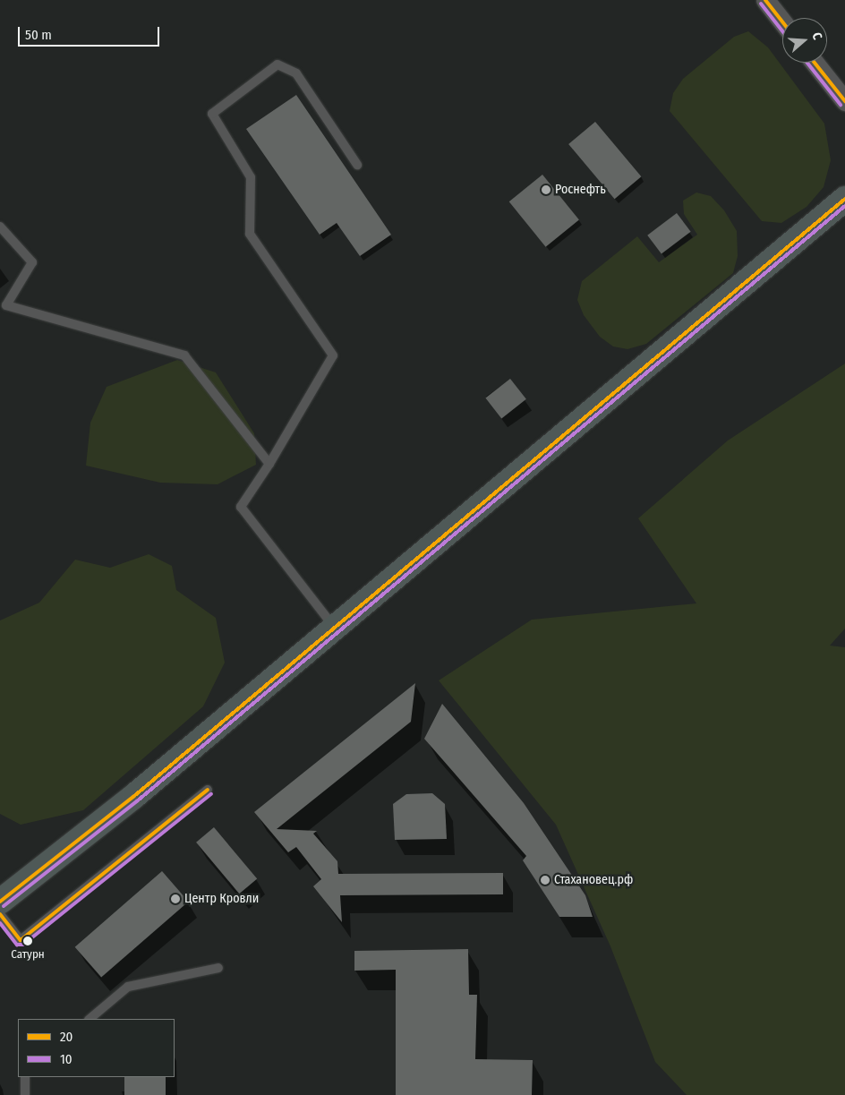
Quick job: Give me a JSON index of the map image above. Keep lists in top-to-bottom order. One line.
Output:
{"places":["Роснефть","Стахановец.рф","Центр Кровли","Сатурн"],"lines":["transit line 20","transit line 10"],"legend":["20","10"],"scale_bar":"50 m","north":"right"}
